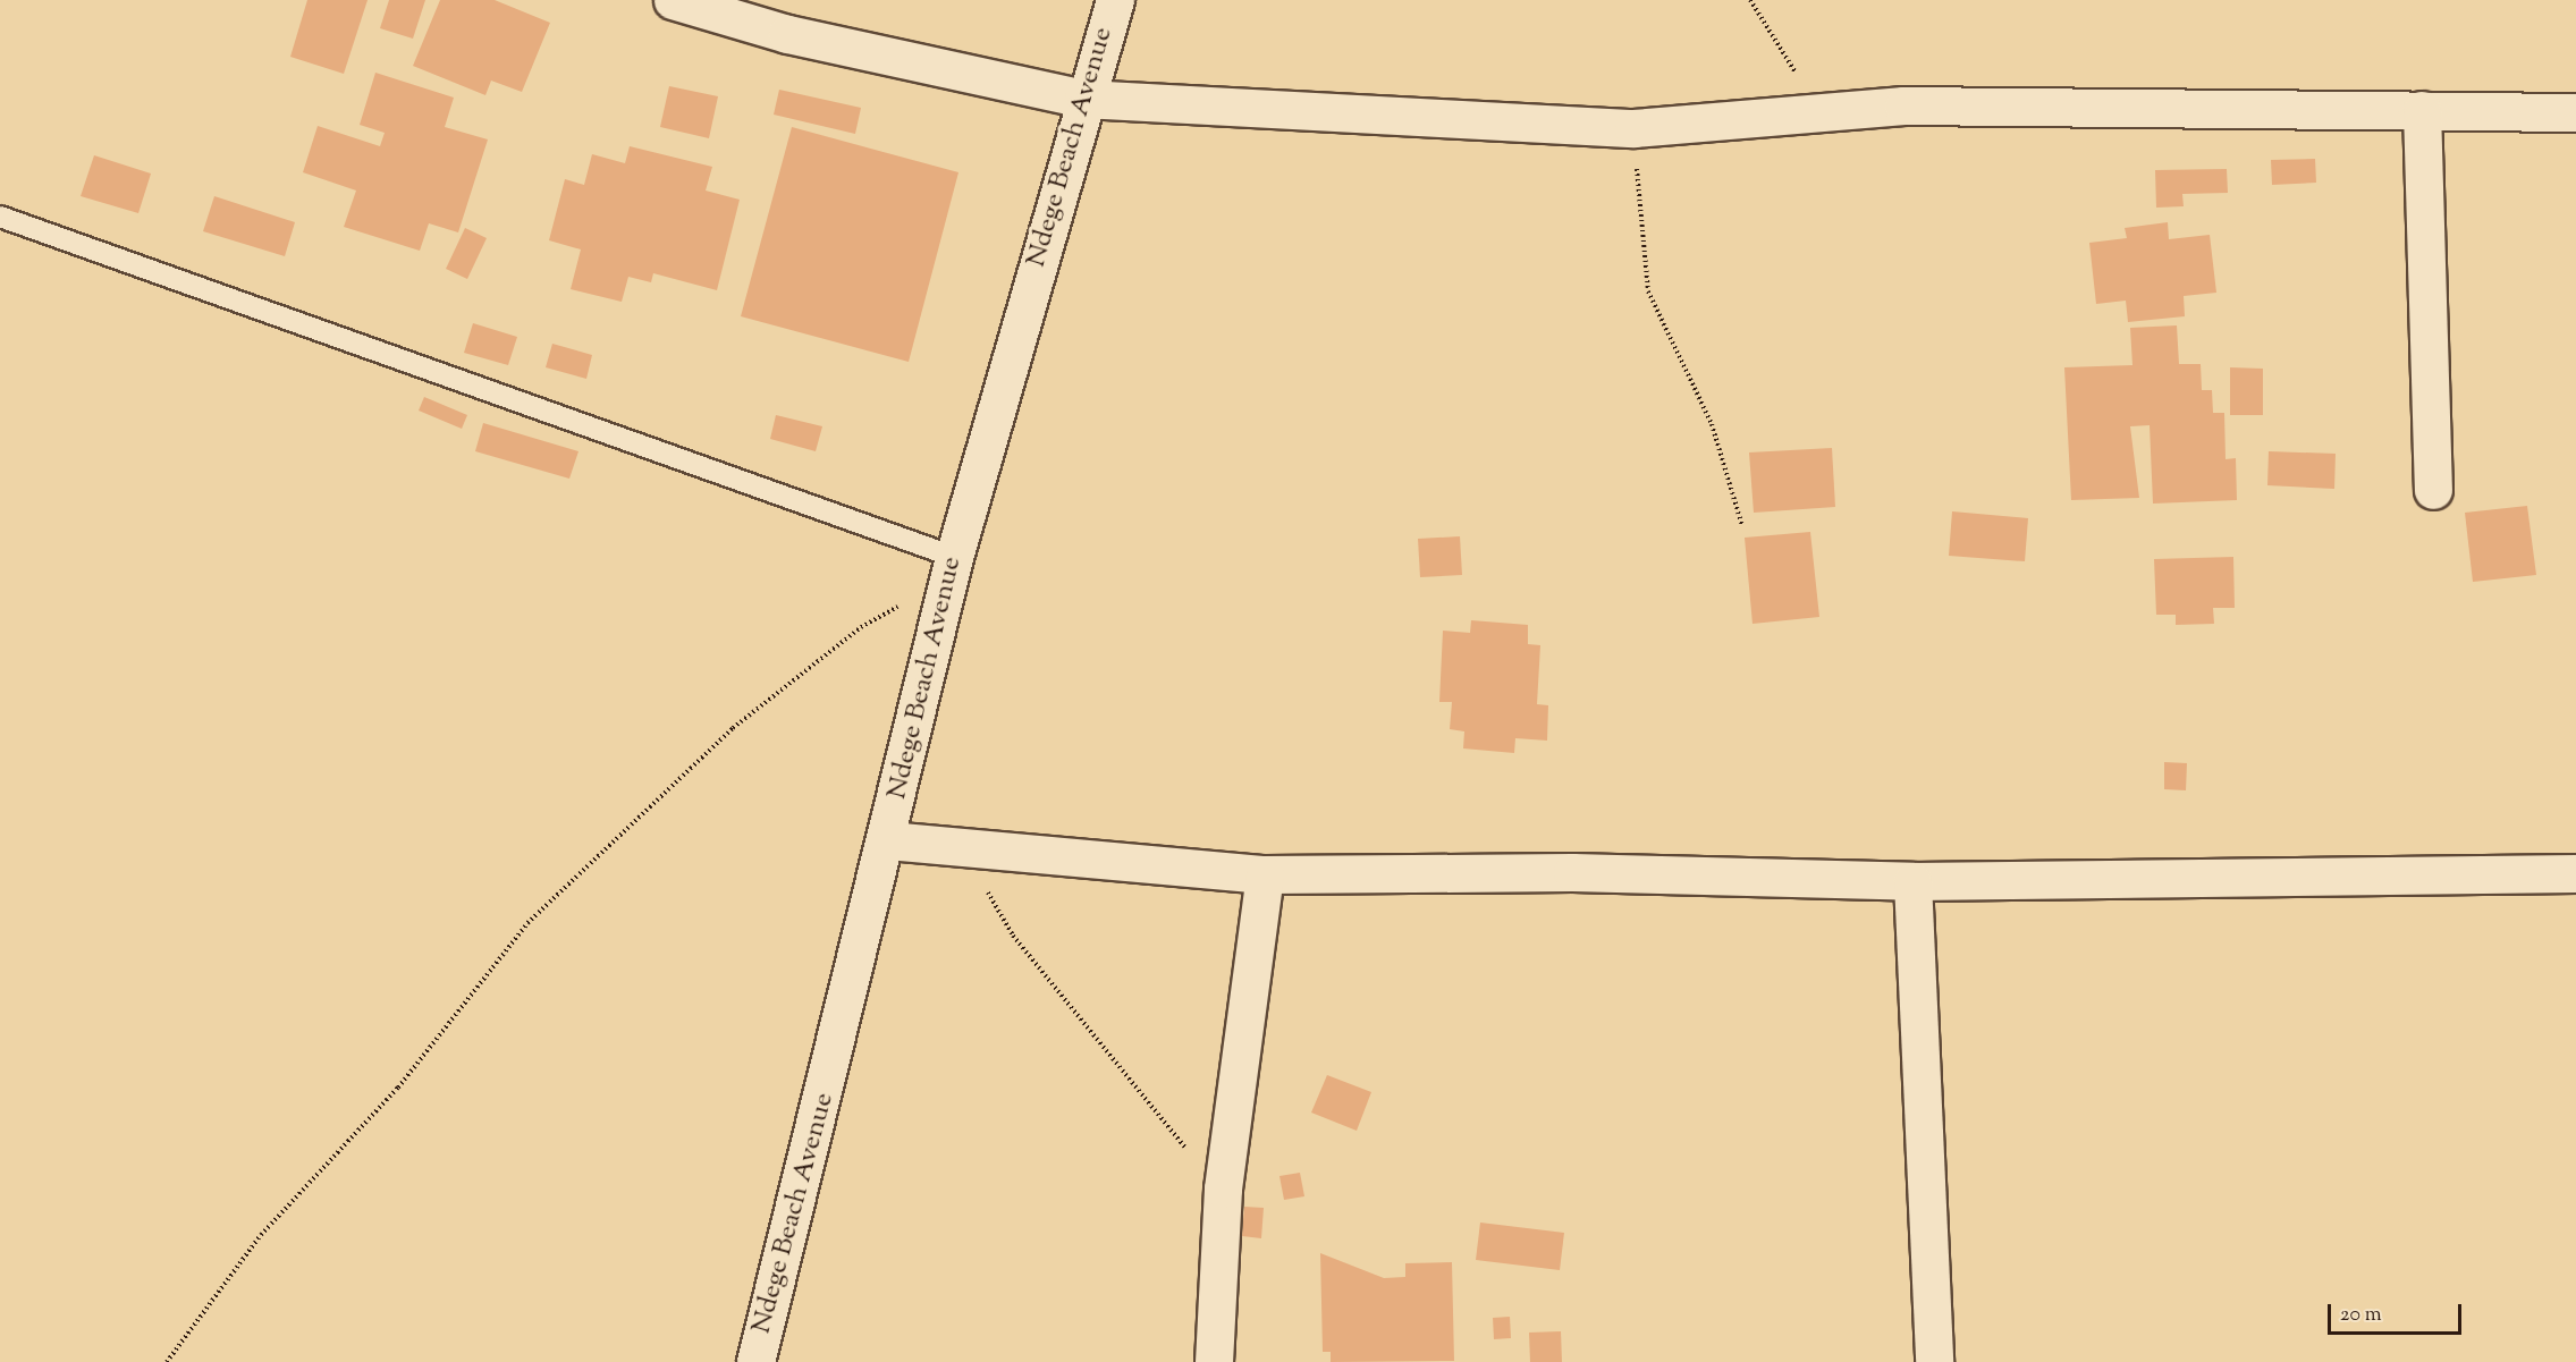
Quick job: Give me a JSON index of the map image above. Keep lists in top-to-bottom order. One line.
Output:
{"streets":{"street":["Ndege Beach Avenue"]},"scale_bar":"20 m"}
